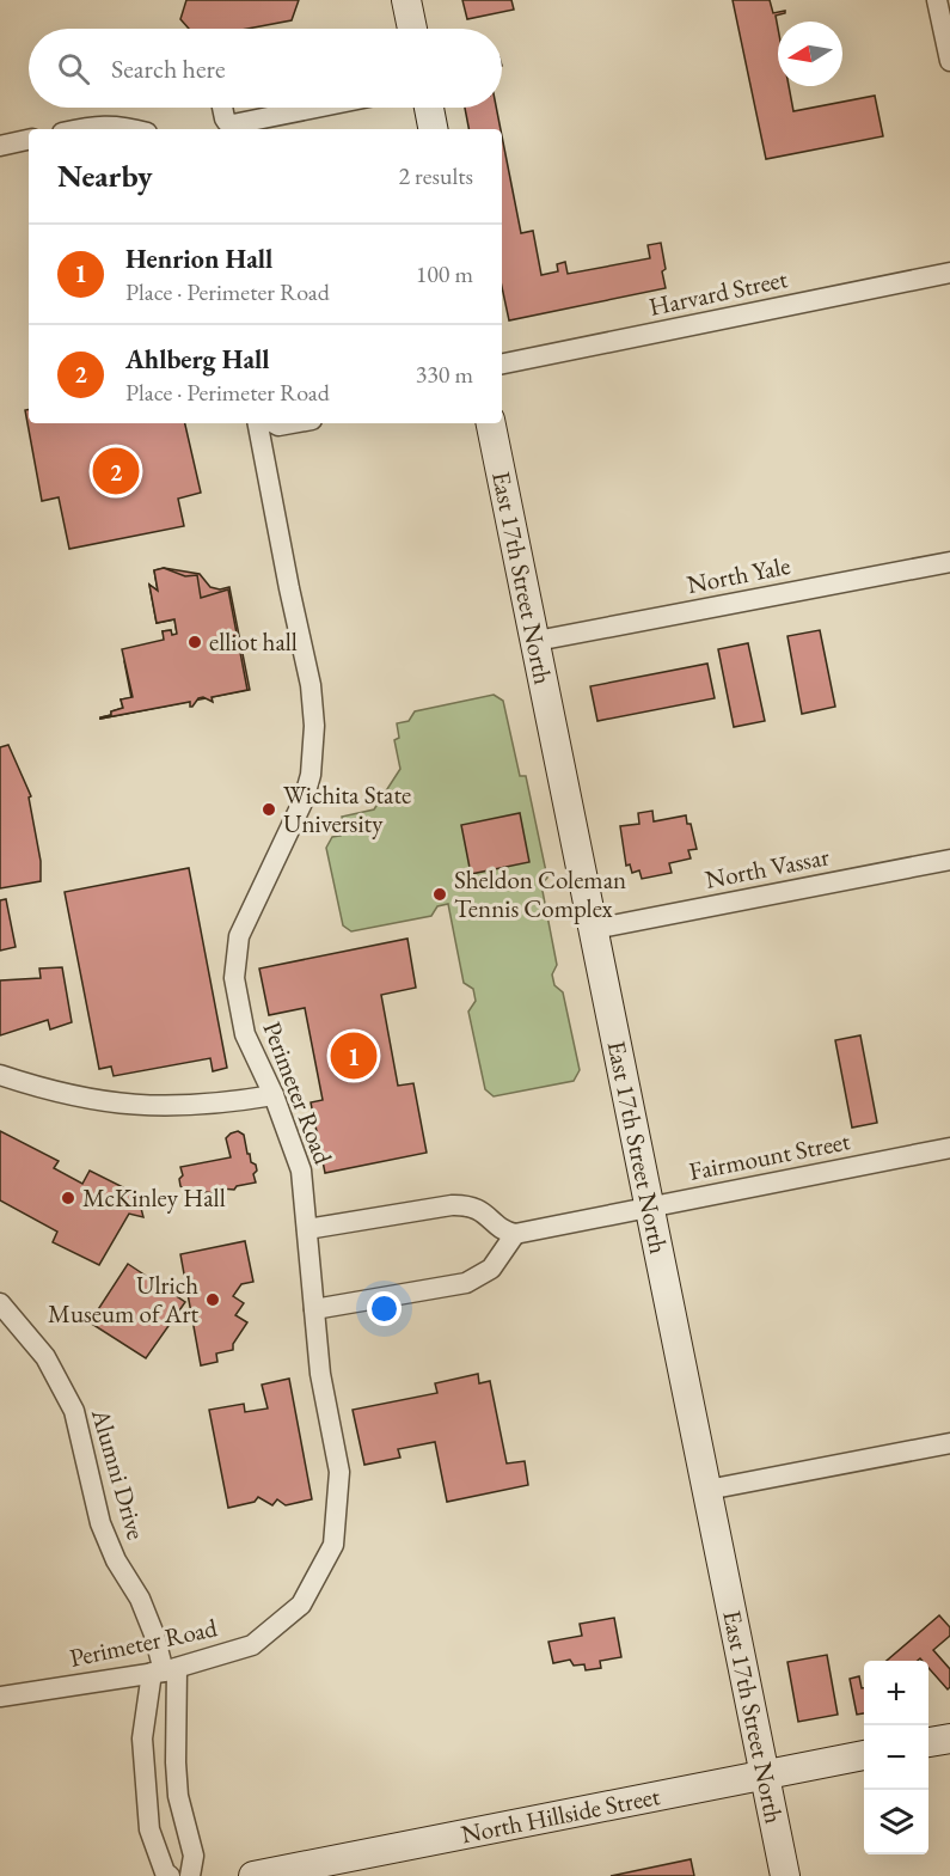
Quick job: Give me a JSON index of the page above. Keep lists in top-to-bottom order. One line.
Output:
{"streets":{"street":["Harvard Street","North Yale","East 17th Street North","North Vassar","Perimeter Road","Fairmount Street","Alumni Drive","North Hillside Street"]},"crossings":[["North Yale","East 17th Street North"],["East 17th Street North","North Vassar"],["East 17th Street North","Fairmount Street"],["East 17th Street North","North Hillside Street"],["Perimeter Road","Alumni Drive"]],"places":["elliot hall","Wichita State University","Sheldon Coleman Tennis Complex","McKinley Hall","Ulrich Museum of Art"],"north":"left","page":{"search":"Search here","heading":["Nearby","2 results"],"list":[{"mark":"1","name":"Henrion Hall","note":"Place · Perimeter Road","value":"100 m"},{"mark":"2","name":"Ahlberg Hall","note":"Place · Perimeter Road","value":"330 m"}],"pins":["2","1"],"map_buttons":["+","−"]}}
